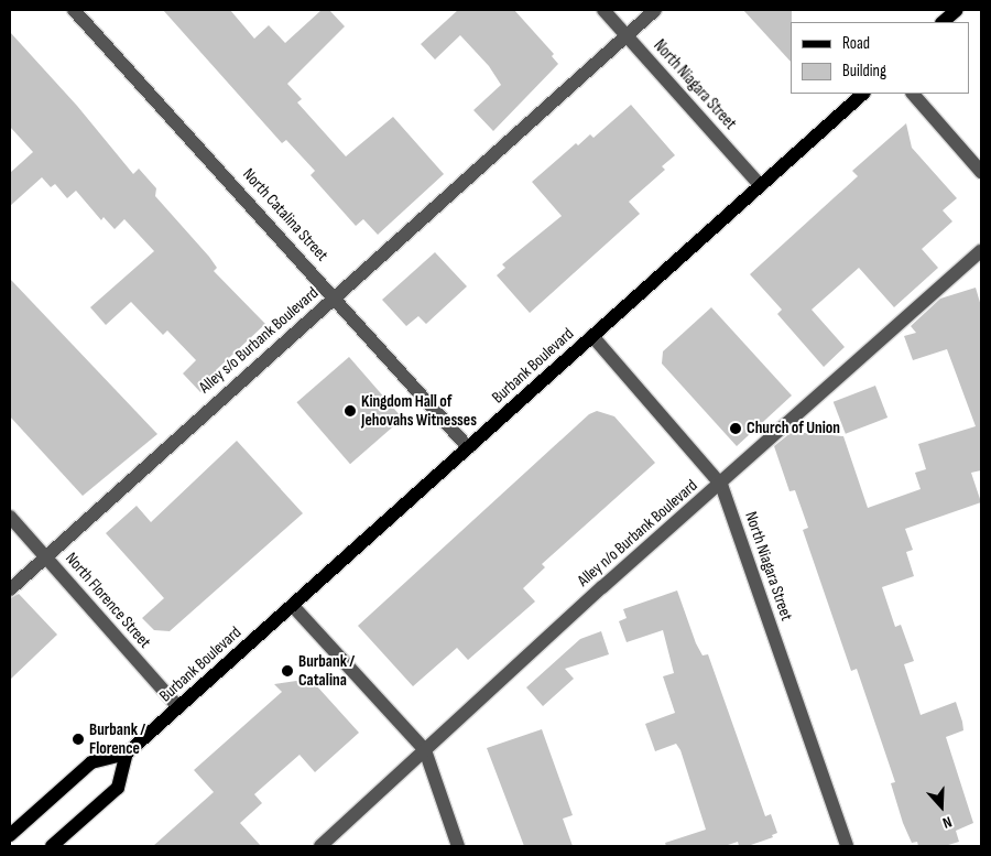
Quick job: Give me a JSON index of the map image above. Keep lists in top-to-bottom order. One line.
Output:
{"streets":{"main road":["Burbank Boulevard"],"street":["North Niagara Street","North Catalina Street","Alley s/o Burbank Boulevard","Alley n/o Burbank Boulevard","North Florence Street"]},"crossings":[["North Niagara Street","Alley s/o Burbank Boulevard"],["North Niagara Street","Burbank Boulevard"],["North Niagara Street","Alley n/o Burbank Boulevard"],["North Catalina Street","Alley s/o Burbank Boulevard"],["North Catalina Street","Burbank Boulevard"],["Alley s/o Burbank Boulevard","North Florence Street"],["Burbank Boulevard","North Florence Street"]],"places":["Kingdom Hall of Jehovahs Witnesses","Church of Union","Burbank / Catalina","Burbank / Florence"],"legend":["Road","Building"],"north":"bottom"}
